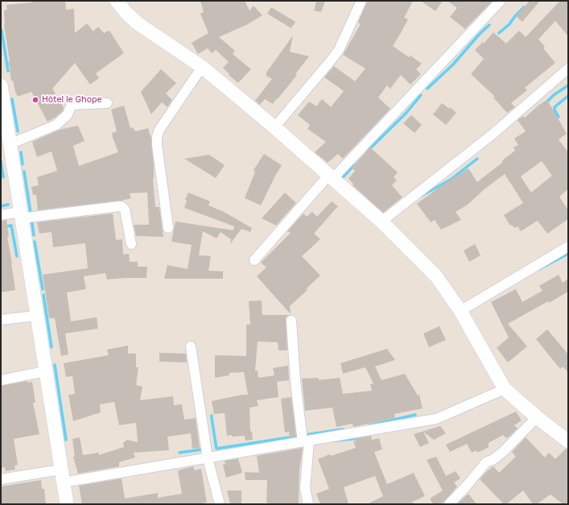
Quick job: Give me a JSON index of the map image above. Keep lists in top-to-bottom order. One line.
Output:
{"places":["Hôtel le Ghope"]}
